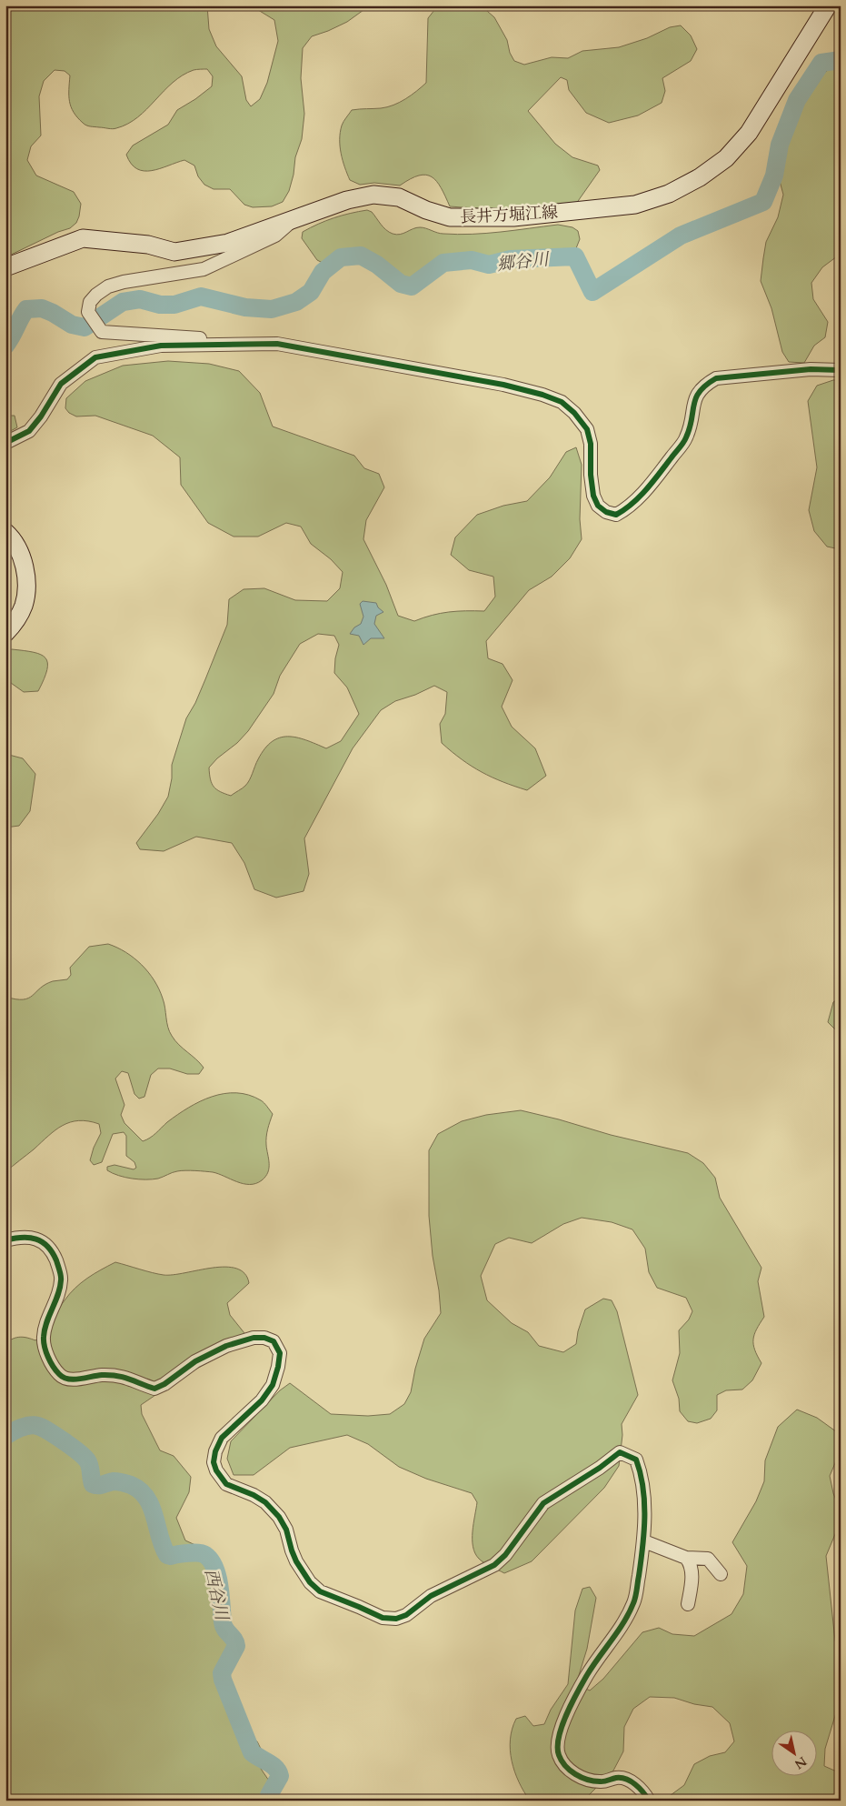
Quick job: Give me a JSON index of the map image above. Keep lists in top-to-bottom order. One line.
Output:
{"streets":{"main road":["長井方堀江線"]},"water":["郷谷川","西谷川"],"north":"bottom right"}
